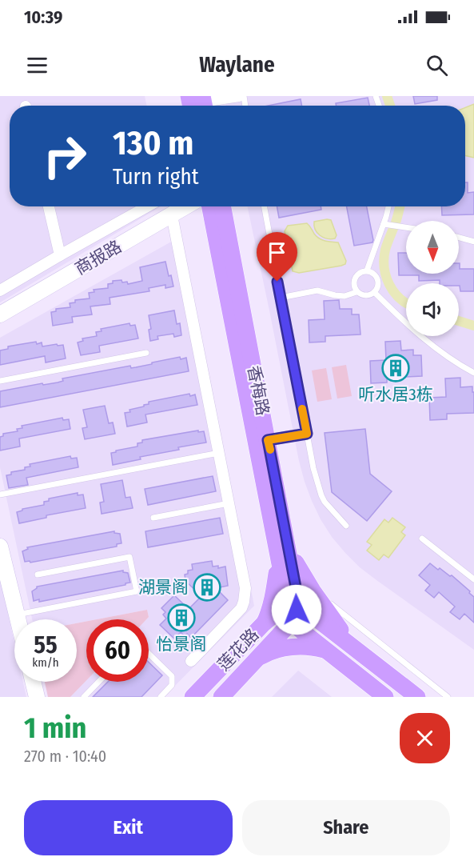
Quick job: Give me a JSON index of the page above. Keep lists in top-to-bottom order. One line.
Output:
{"streets":{"main road":["香梅路","莲花路"],"street":["商报路"]},"crossings":[["香梅路","莲花路"]],"places":{"building":["听水居3栋","湖景阁","怡景阁"]},"north":"bottom","page":{"status":"10:39","header":"Waylane","turn":["130 m","Turn right"],"speed":"55 km/h","limit":"60","heading":["1 min","270 m · 10:40"],"buttons":["Exit","Share"]}}
